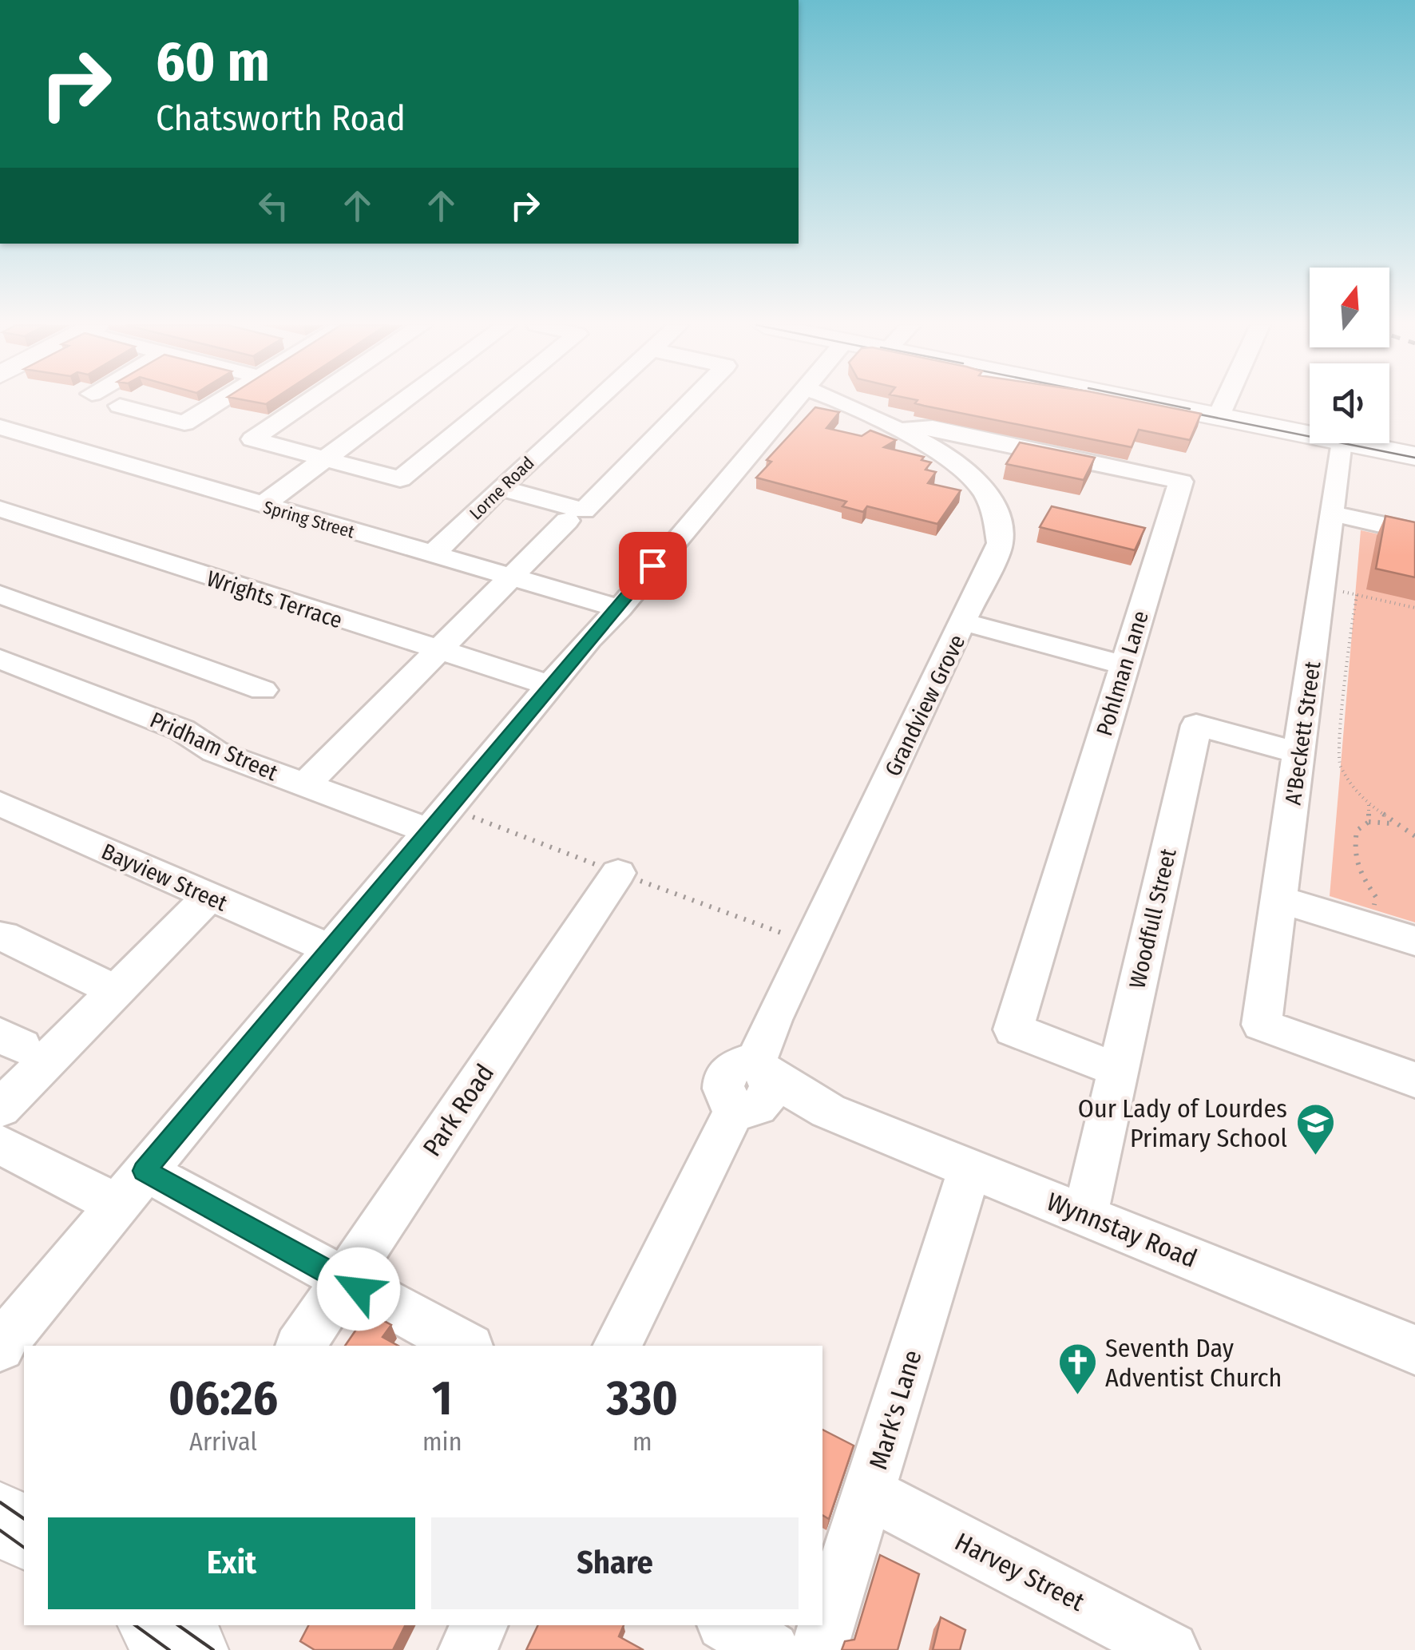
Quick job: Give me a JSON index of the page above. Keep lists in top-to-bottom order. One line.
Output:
{"streets":{"street":["Lorne Road","Spring Street","Wrights Terrace","Pohlman Lane","Grandview Grove","A'Beckett Street","Pridham Street","Bayview Street","Woodfull Street","Park Road","Wynnstay Road","Mark's Lane","Harvey Street"]},"crossings":[["Lorne Road","Spring Street"],["Pohlman Lane","Grandview Grove"],["Pohlman Lane","Woodfull Street"],["Grandview Grove","Wynnstay Road"],["A'Beckett Street","Woodfull Street"],["Woodfull Street","Wynnstay Road"],["Wynnstay Road","Mark's Lane"],["Mark's Lane","Harvey Street"]],"places":{"school or university":["Our Lady of Lourdes Primary School"],"church":["Seventh Day Adventist Church"]},"north":"top","page":{"turn":["60 m","Chatsworth Road"],"eta":["06:26","Arrival","1","min","330","m"],"buttons":["Exit","Share"]}}
